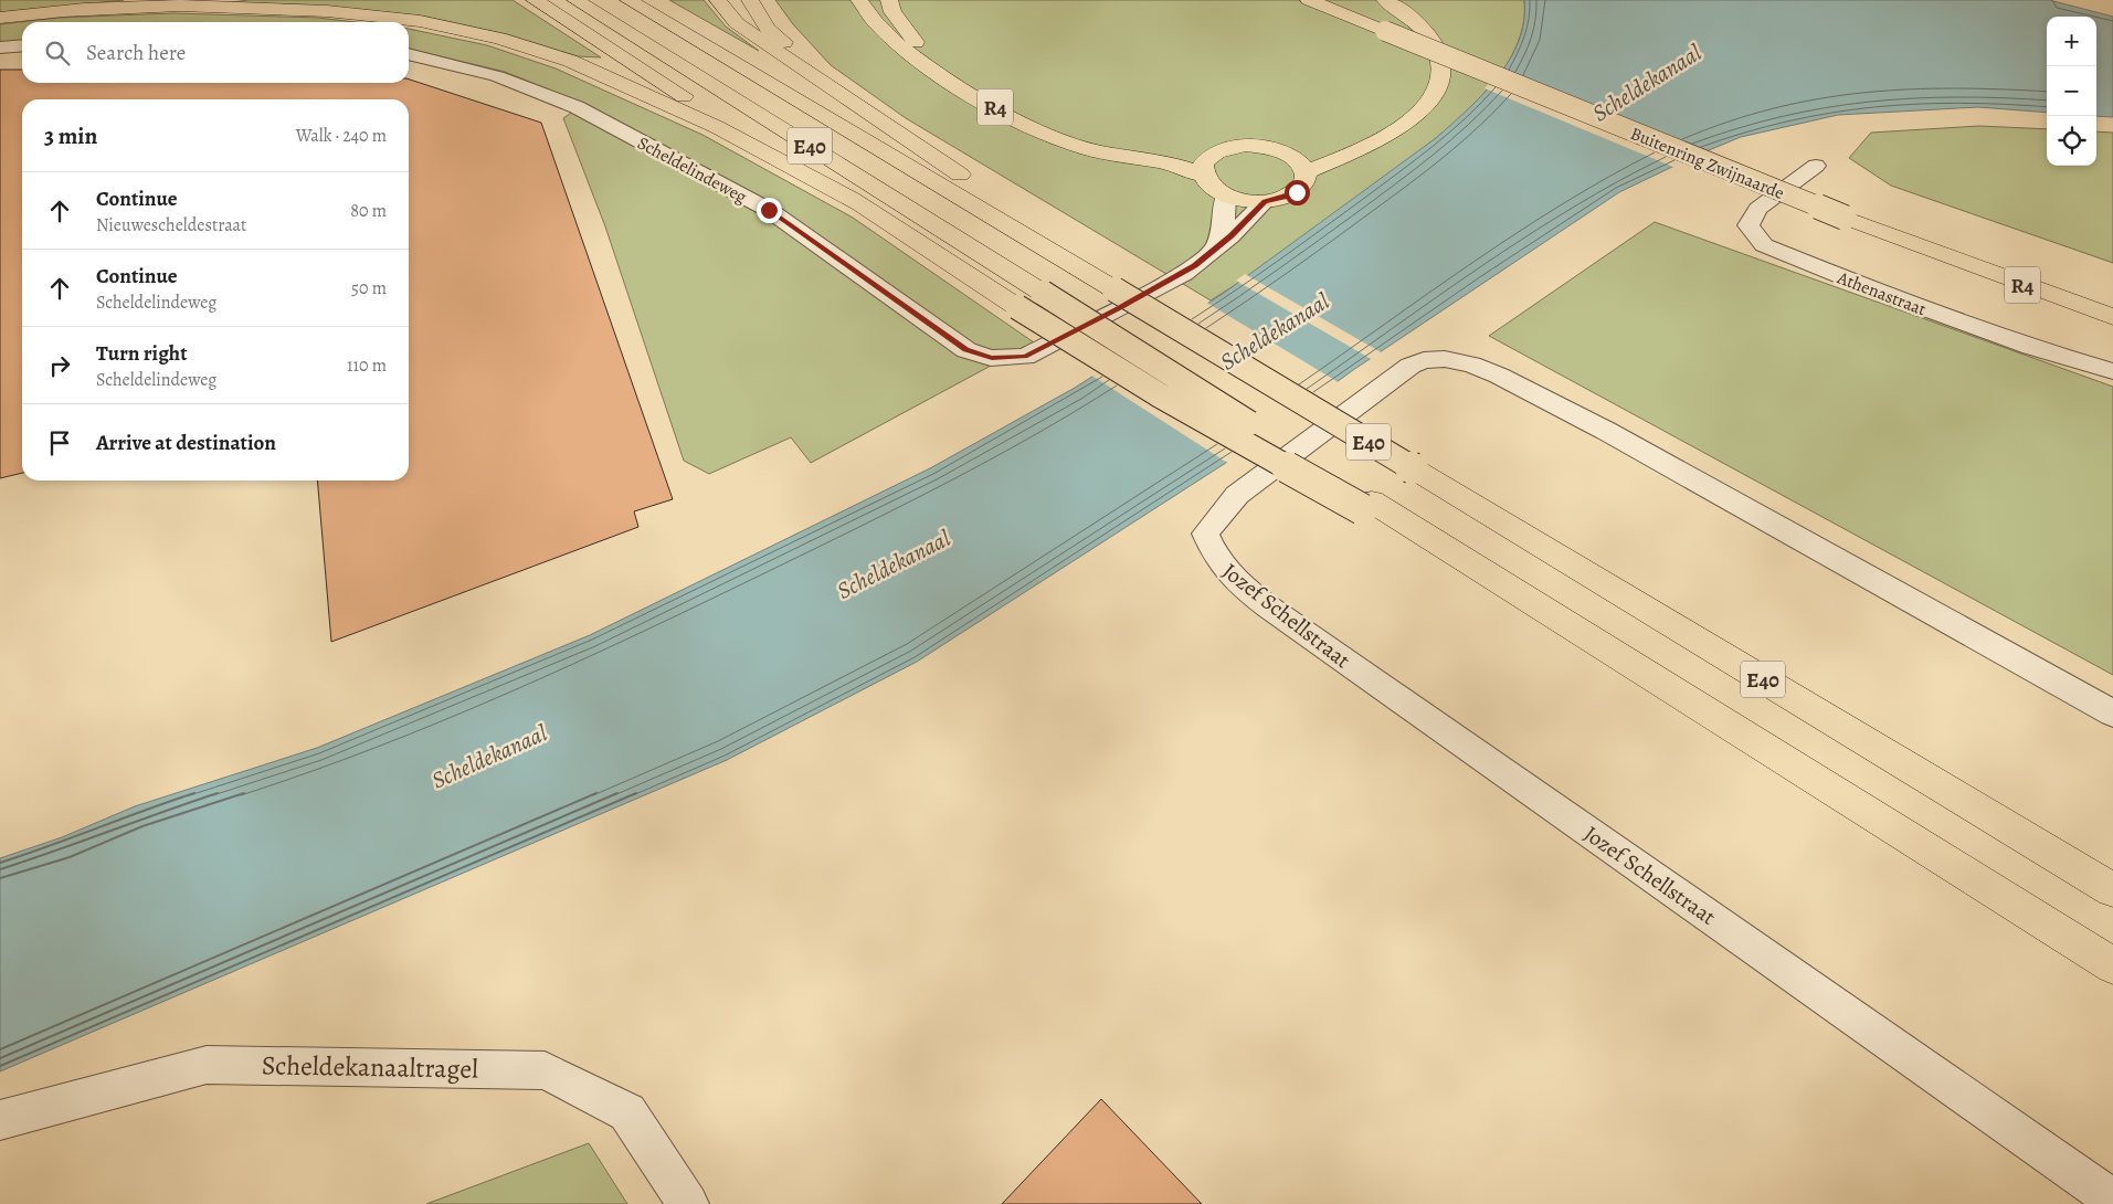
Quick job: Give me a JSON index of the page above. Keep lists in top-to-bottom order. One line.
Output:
{"streets":{"main road":["R4","E40","Buitenring Zwijnaarde"],"street":["Scheldelindeweg","Athenastraat","Jozef Schellstraat","Scheldekanaaltragel"]},"crossings":[["E40","Scheldelindeweg"]],"water":["Scheldekanaal"],"page":{"map_buttons":["+","−"],"search":"Search here","heading":["3 min","Walk · 240 m"],"list":[["Continue","Nieuwescheldestraat","80 m"],["Continue","Scheldelindeweg","50 m"],["Turn right","Scheldelindeweg","110 m"],"Arrive at destination"]}}
